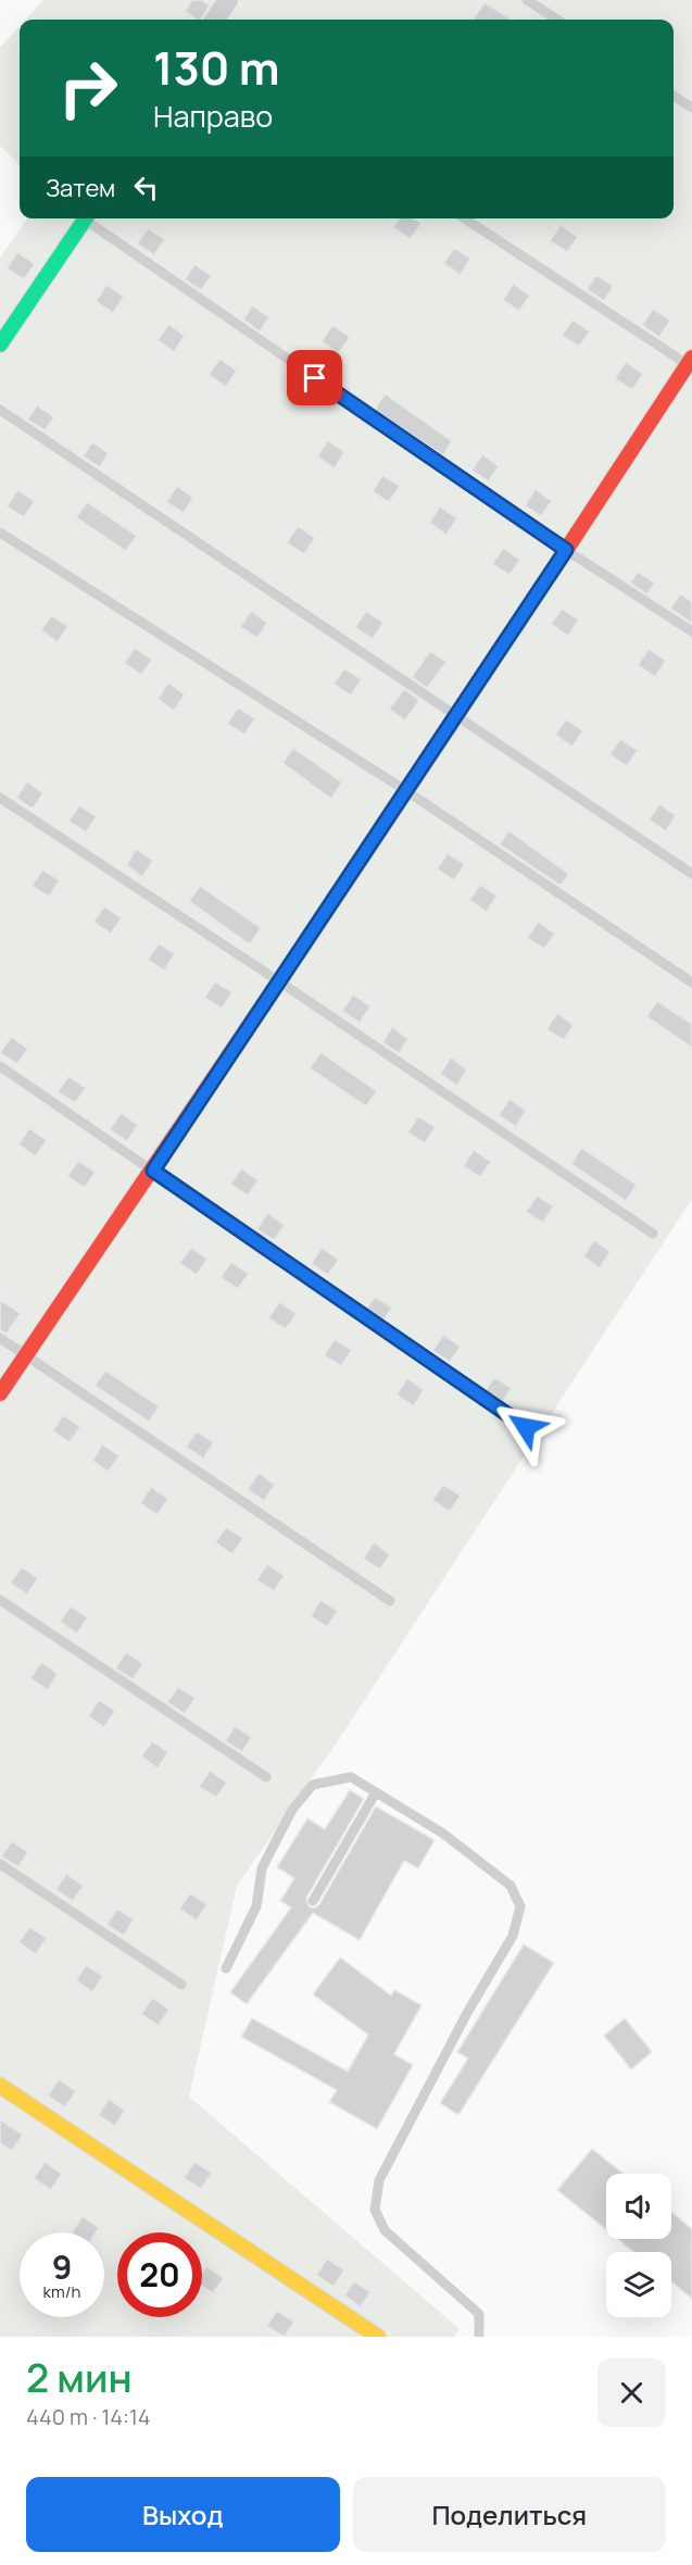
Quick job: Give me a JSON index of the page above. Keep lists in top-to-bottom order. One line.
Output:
{"page":{"turn":["130 m","Направо"],"then":"Затем","speed":"9 km/h","limit":"20","heading":["2 мин","440 m · 14:14"],"buttons":["Выход","Поделиться"]}}
